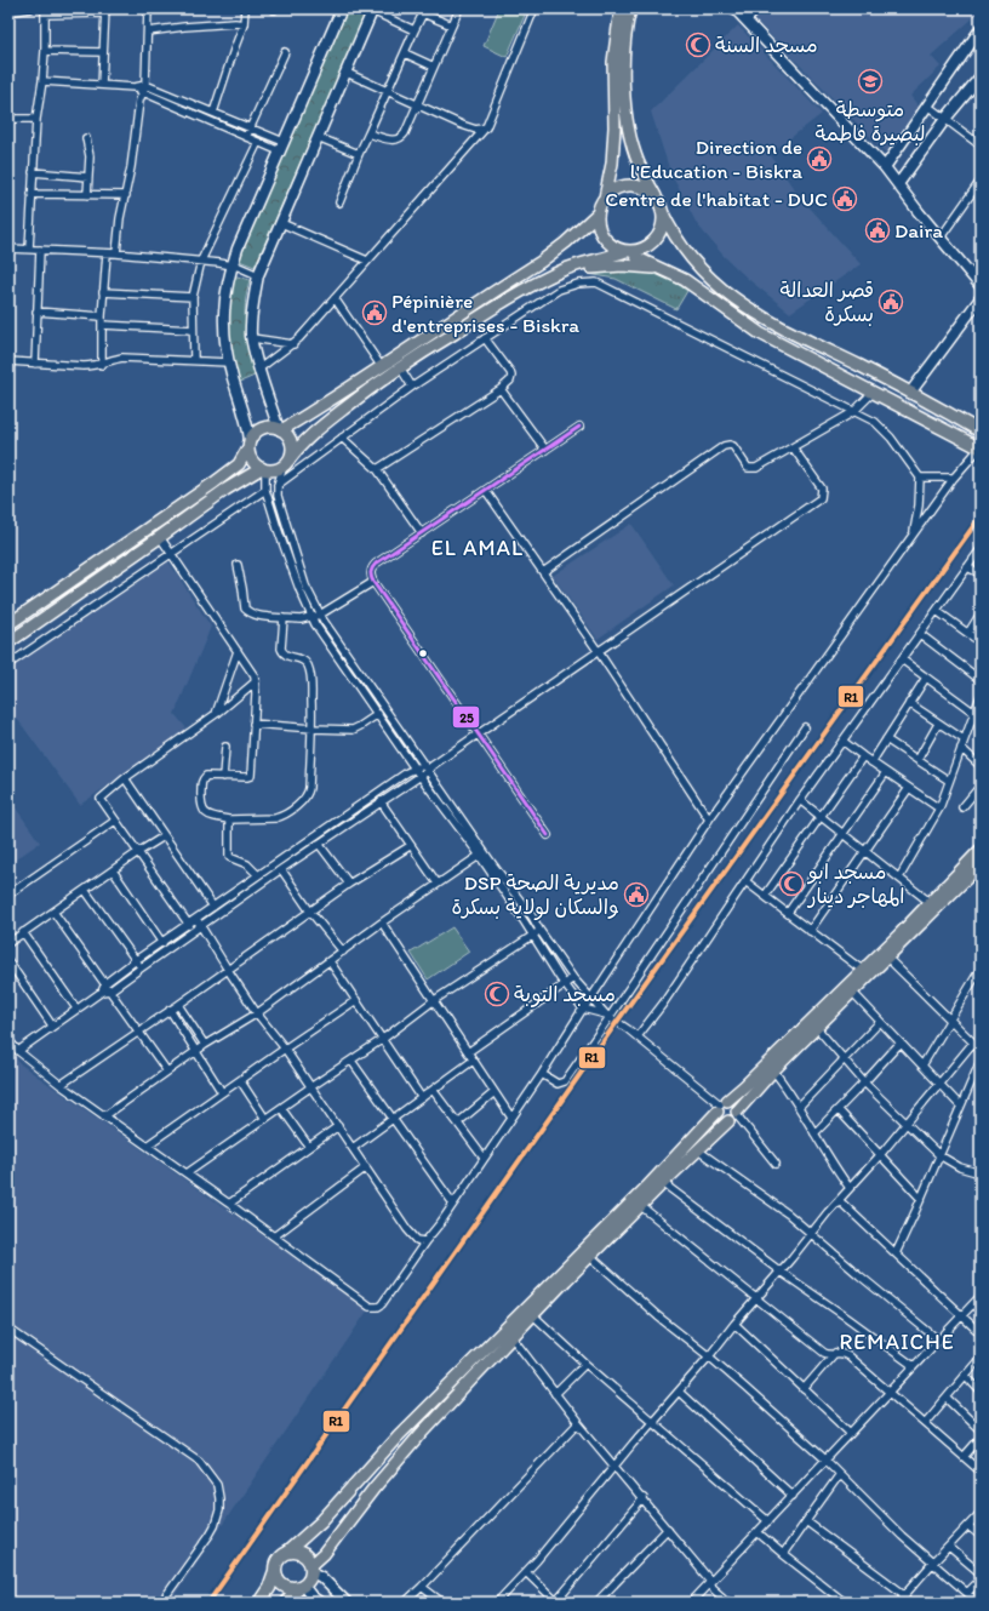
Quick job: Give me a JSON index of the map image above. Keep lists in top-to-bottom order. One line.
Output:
{"districts":["EL AMAL","REMAICHE"],"places":{"mosque":["مسجد السنة","مسجد ابو المهاجر دينار","مسجد التوبة"],"school or university":["متوسطة لبصيرة فاطمة"],"public building":["Direction de l'Education - Biskra","Centre de l'habitat - DUC","Daira","قصر العدالة بسكرة","Pépinière d'entreprises - Biskra","DSP مديرية الصحة والسكان لولاية بسكرة"]},"lines":["transit line 25","transit line R1"]}
